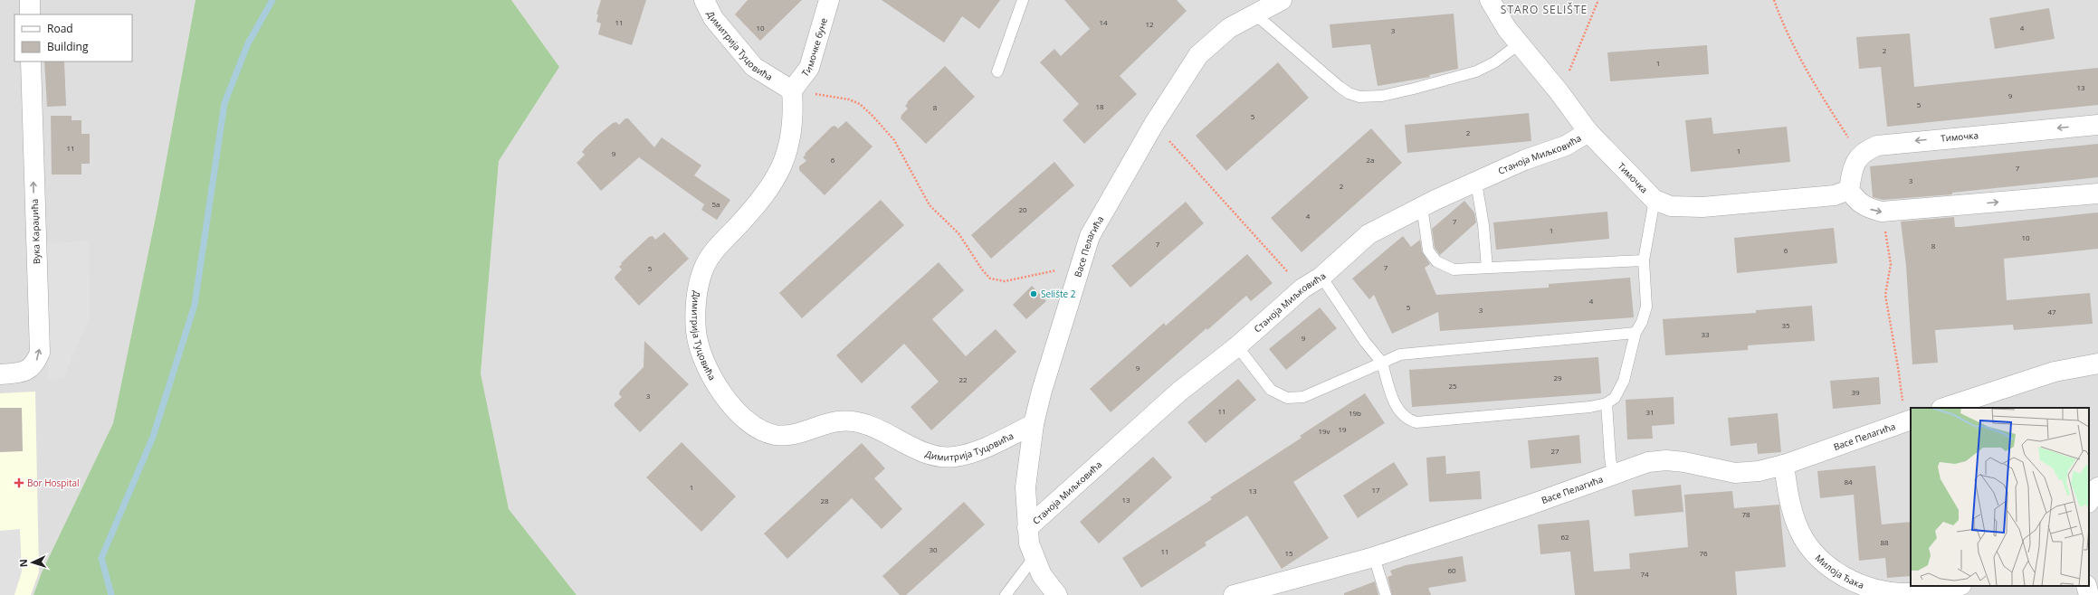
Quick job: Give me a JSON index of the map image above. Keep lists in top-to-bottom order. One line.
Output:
{"streets":{"street":["Димитрија Туцовића","Тимочке буне","Тимочка","Станоја Миљковића","Вука Караџића","Васе Пелагића","Милоја Ђака"]},"crossings":[["Димитрија Туцовића","Тимочке буне"],["Димитрија Туцовића","Васе Пелагића"],["Тимочка","Станоја Миљковића"],["Станоја Миљковића","Васе Пелагића"],["Васе Пелагића","Милоја Ђака"]],"one_way":["Вука Караџића"],"districts":["STARO SELIŠTE"],"places":{"other":["Selište 2"],"health":["Bor Hospital"]},"house_numbers":["11","14","12","10","4","3","2","1","13","9","5","18","8","5","2","11","1","9","6","2a","7","3","2","5a","20","4","7","1","10","7","8","6","7","5","4","5","3","47","35","33","9","9","29","22","25","39","3","11","31","19b","19","19v","27","84","1","17","13","13","28","78","62","88","30","11","15","76","60","74"],"legend":["Road","Building"],"north":"left"}
